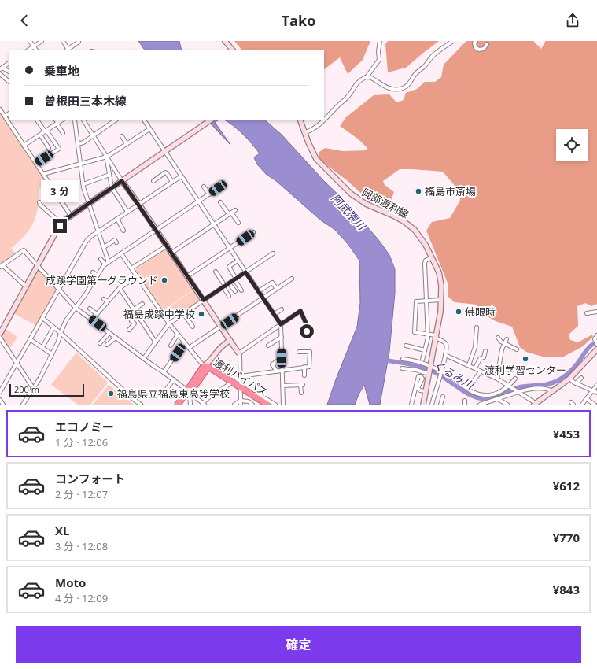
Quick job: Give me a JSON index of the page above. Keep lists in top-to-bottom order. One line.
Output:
{"streets":{"highway":["渡利バイパス"],"street":["岡部渡利線"]},"water":["阿武隈川","くるみ川"],"places":["福島市斎場","成蹊学園第一グラウンド","佛眼時","福島成蹊中学校","渡利学習センター","福島県立福島東高等学校"],"scale_bar":"200 m","page":{"header":"Tako","banner":["乗車地","曽根田三本木線"],"bubble":"3 分","scale":"200 m","list":[{"name":"エコノミー","note":"1 分 · 12:06","value":"¥453"},{"name":"コンフォート","note":"2 分 · 12:07","value":"¥612"},{"name":"XL","note":"3 分 · 12:08","value":"¥770"},{"name":"Moto","note":"4 分 · 12:09","value":"¥843"}],"buttons":"確定"}}
